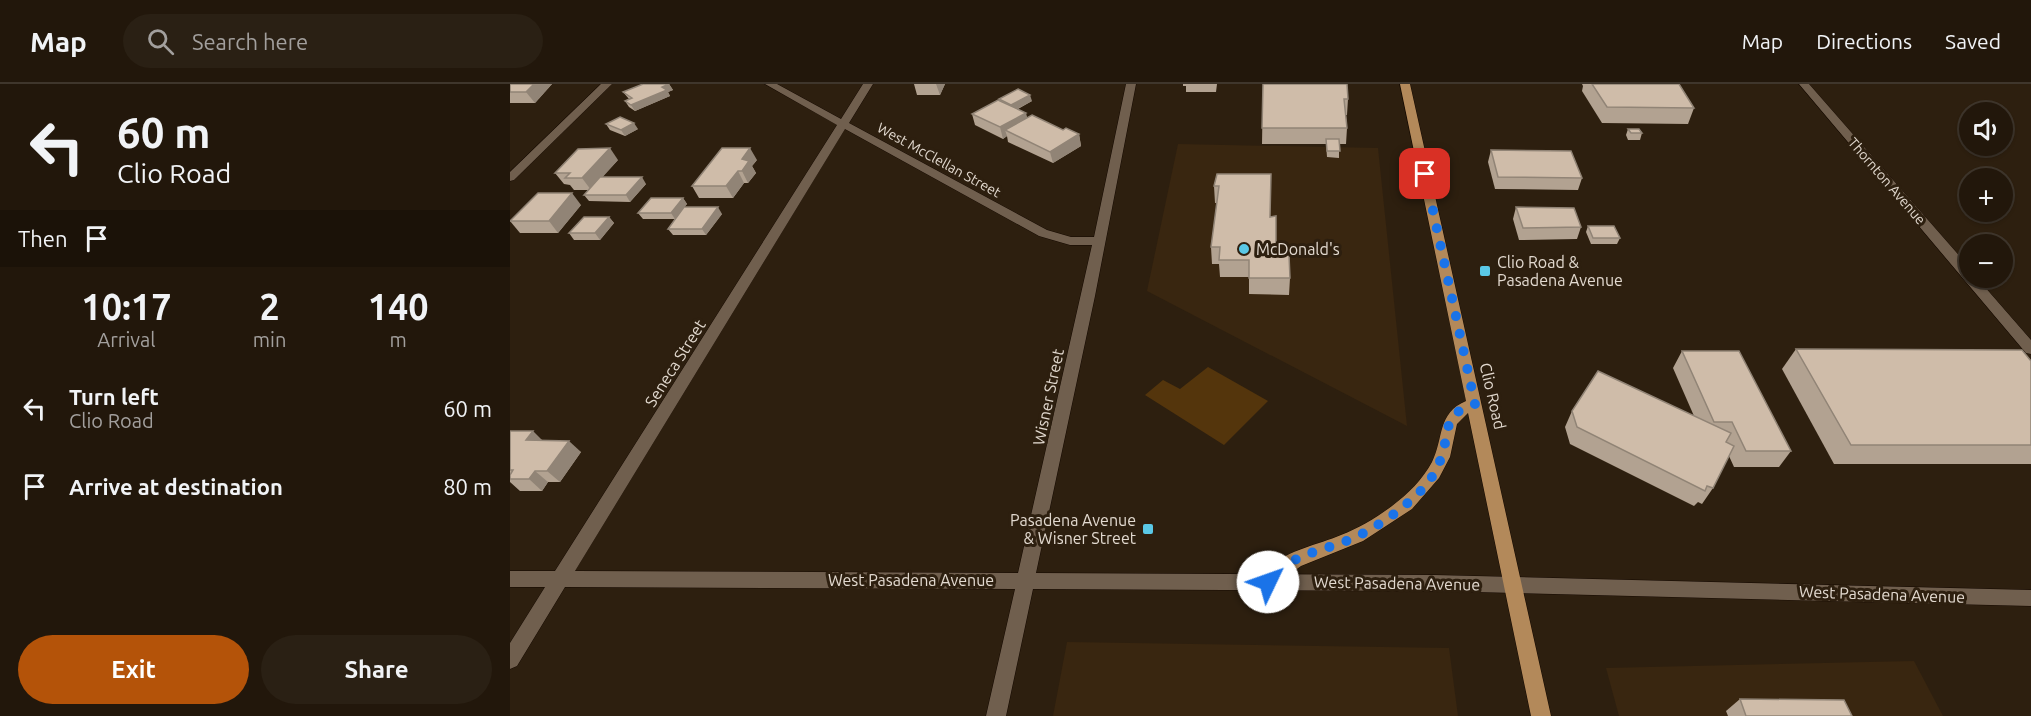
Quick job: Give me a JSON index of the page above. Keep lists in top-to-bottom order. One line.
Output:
{"streets":{"main road":["Clio Road"],"street":["West McClellan Street","Thornton Avenue","Seneca Street","Wisner Street","West Pasadena Avenue"]},"crossings":[["West McClellan Street","Seneca Street"],["West McClellan Street","Wisner Street"],["Seneca Street","West Pasadena Avenue"],["Clio Road","West Pasadena Avenue"],["Wisner Street","West Pasadena Avenue"]],"places":{"other":["McDonald's"],"transit":["Clio Road & Pasadena Avenue","Pasadena Avenue & Wisner Street"]},"page":{"header":"Map","search":"Search here","nav":["Map","Directions","Saved"],"turn":["60 m","Clio Road"],"map_buttons":["+","−"],"then":"Then","eta":["10:17","Arrival","2","min","140","m"],"list":[{"name":"Turn left","note":"Clio Road","value":"60 m"},{"name":"Arrive at destination","value":"80 m"}],"buttons":["Exit","Share"]}}
